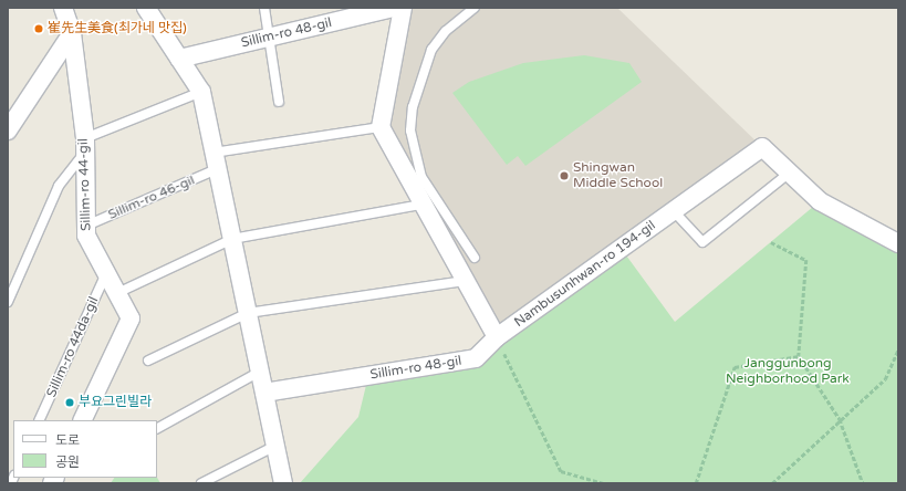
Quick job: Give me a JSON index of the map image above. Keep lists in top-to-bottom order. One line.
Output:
{"streets":{"street":["Sillim-ro 48-gil","Sillim-ro 44-gil","Nambusunhwan-ro 194-gil"],"lane":["Sillim-ro 46-gil","Sillim-ro 44da-gil"]},"crossings":[["Sillim-ro 48-gil","Nambusunhwan-ro 194-gil"],["Sillim-ro 44-gil","Sillim-ro 46-gil"],["Sillim-ro 44-gil","Sillim-ro 44da-gil"]],"parks":["Janggunbong Neighborhood Park"],"places":["崔先生美食(최가네 맛집)","Shingwan Middle School","부요그린빌라"],"legend":["도로","공원"]}
